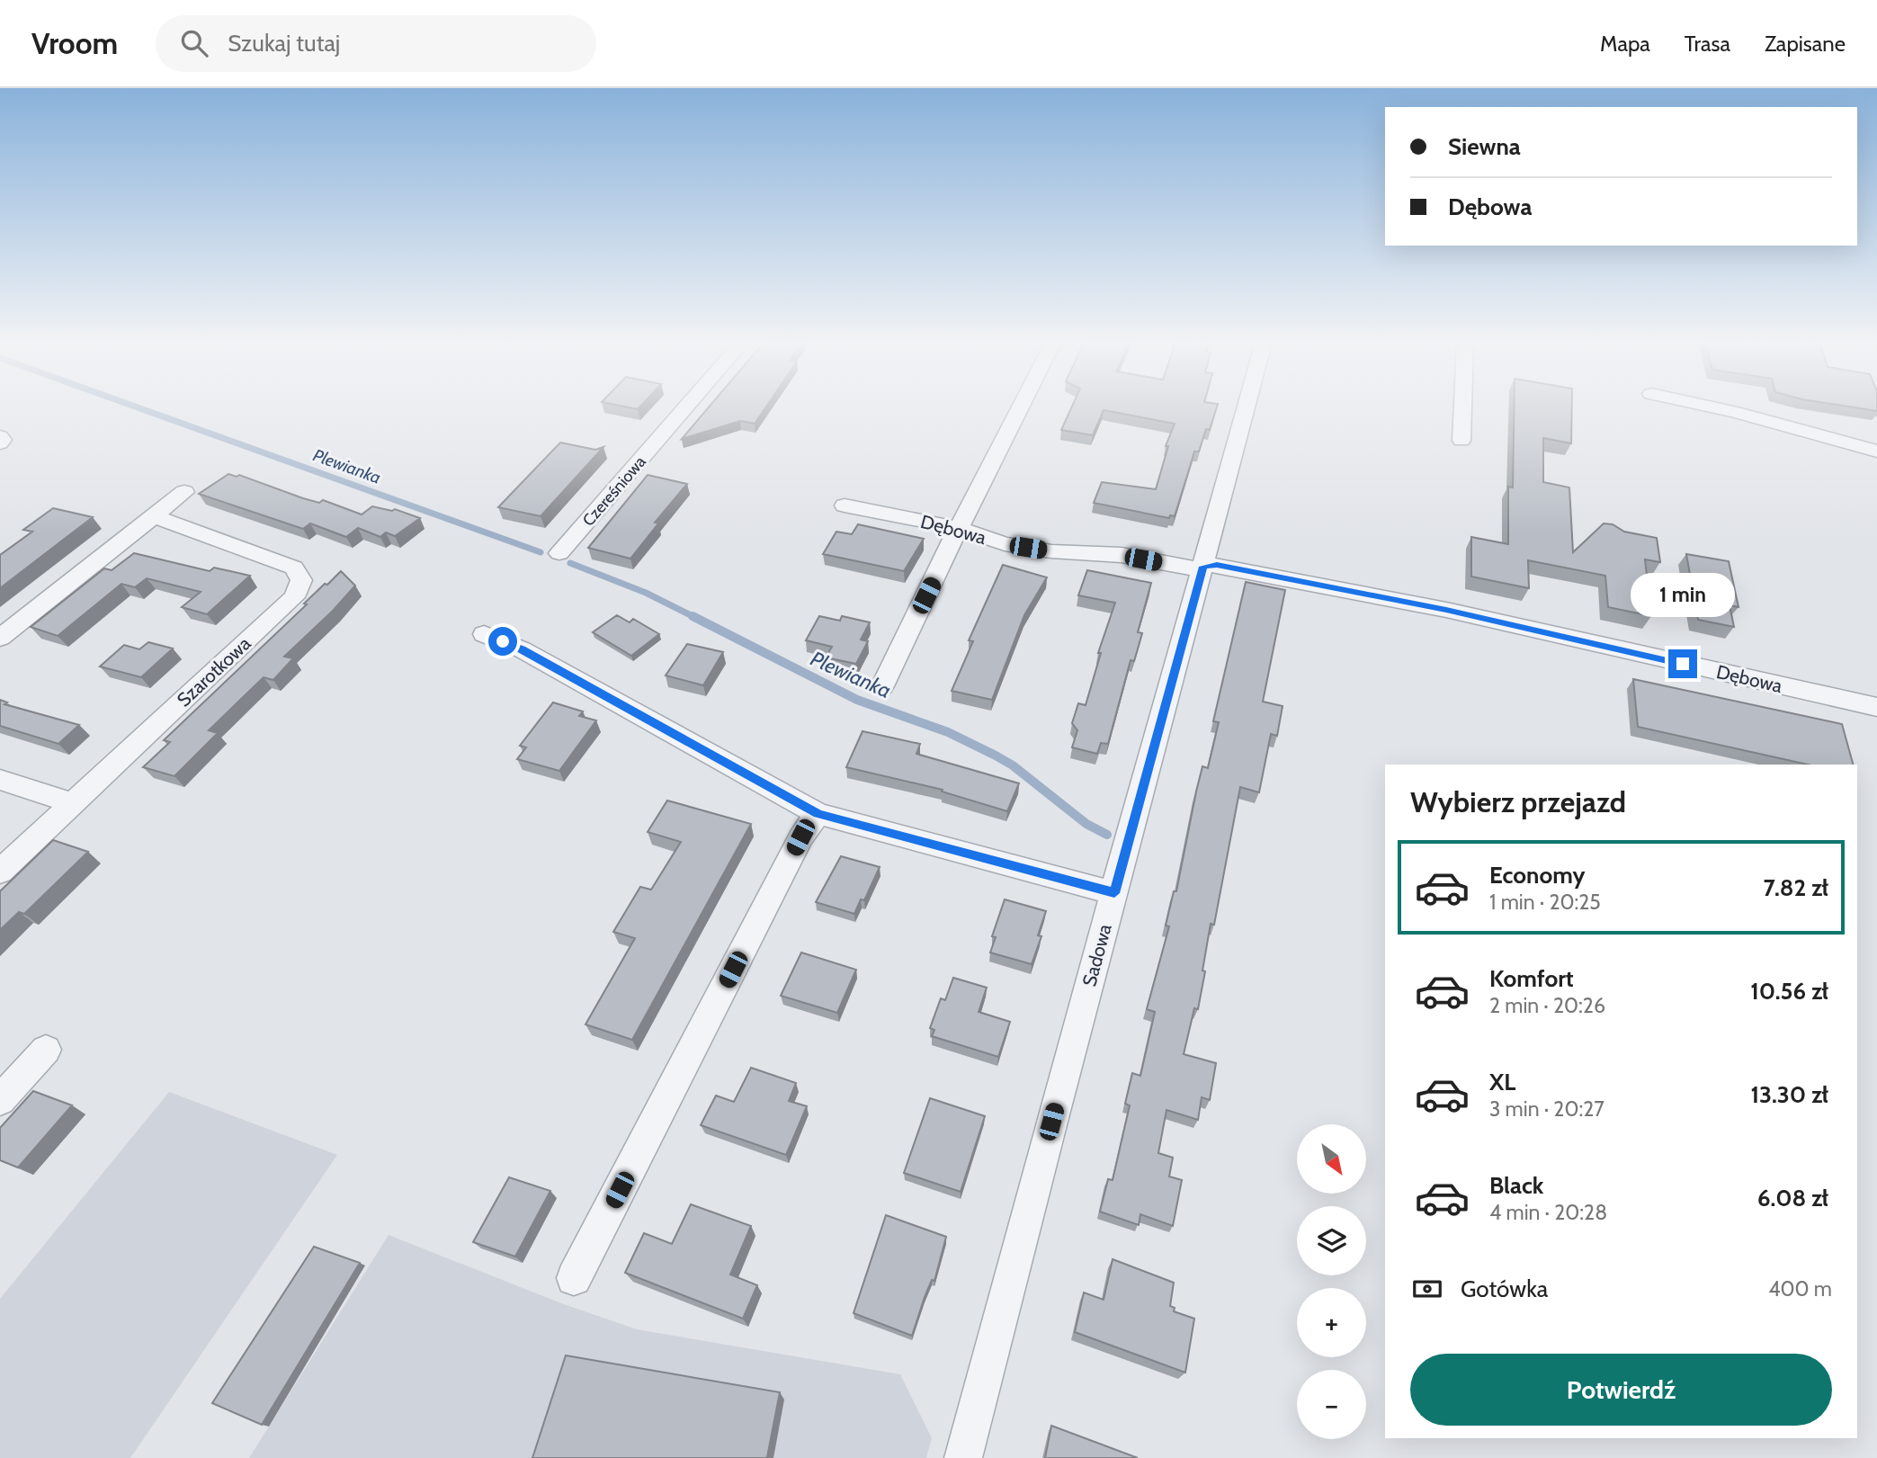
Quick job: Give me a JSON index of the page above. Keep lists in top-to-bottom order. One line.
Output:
{"streets":{"street":["Czereśniowa","Dębowa","Szarotkowa","Sadowa"]},"crossings":[["Dębowa","Sadowa"]],"water":["Plewianka"],"north":"bottom right","page":{"header":"Vroom","search":"Szukaj tutaj","nav":["Mapa","Trasa","Zapisane"],"banner":["Siewna","Dębowa"],"bubble":"1 min","heading":"Wybierz przejazd","list":[{"name":"Economy","note":"1 min · 20:25","value":"7.82 zł"},{"name":"Komfort","note":"2 min · 20:26","value":"10.56 zł"},{"name":"XL","note":"3 min · 20:27","value":"13.30 zł"},{"name":"Black","note":"4 min · 20:28","value":"6.08 zł"}],"map_buttons":["+","−"],"pay":["Gotówka","400 m"],"buttons":"Potwierdź"}}
